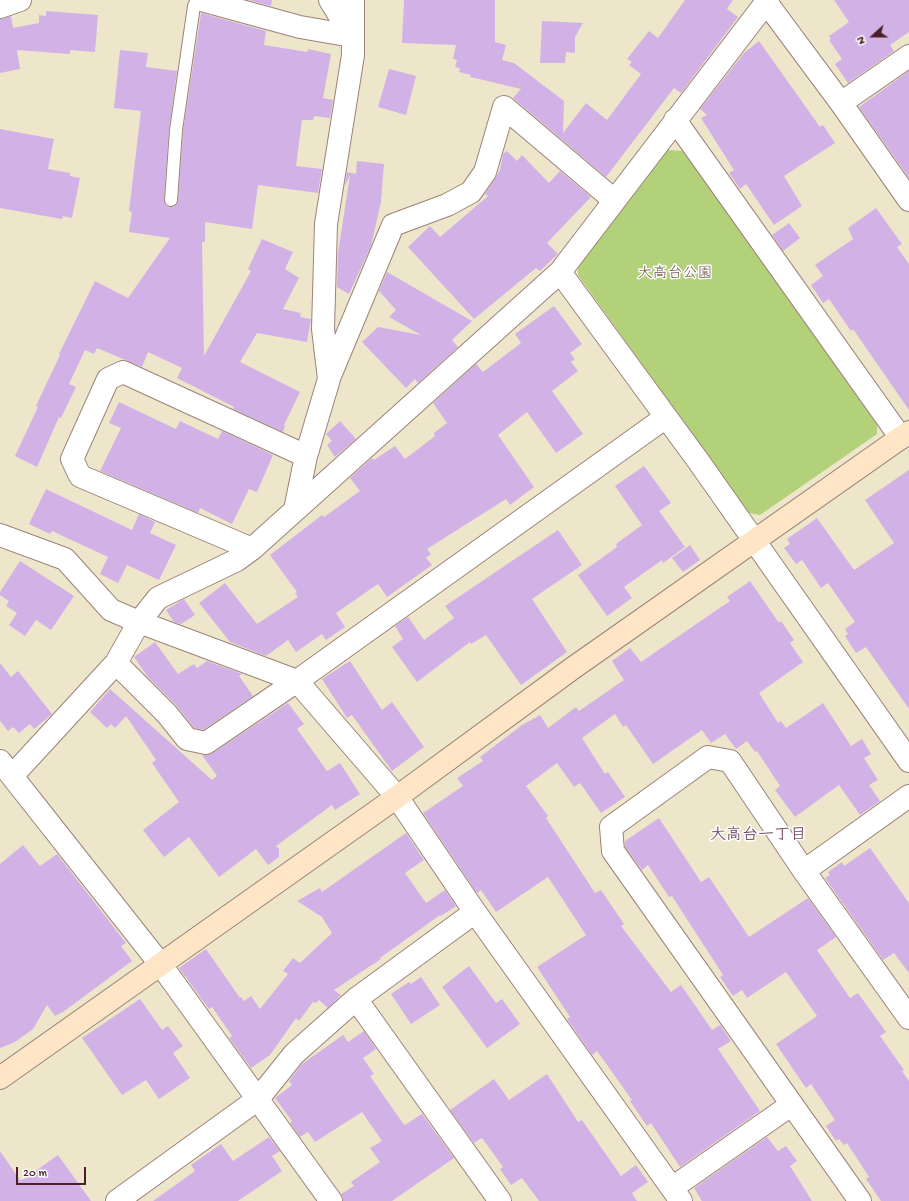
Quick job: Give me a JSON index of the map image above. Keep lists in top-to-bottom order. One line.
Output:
{"districts":["大高台一丁目"],"parks":["大高台公園"],"scale_bar":"20 m","north":"left"}
